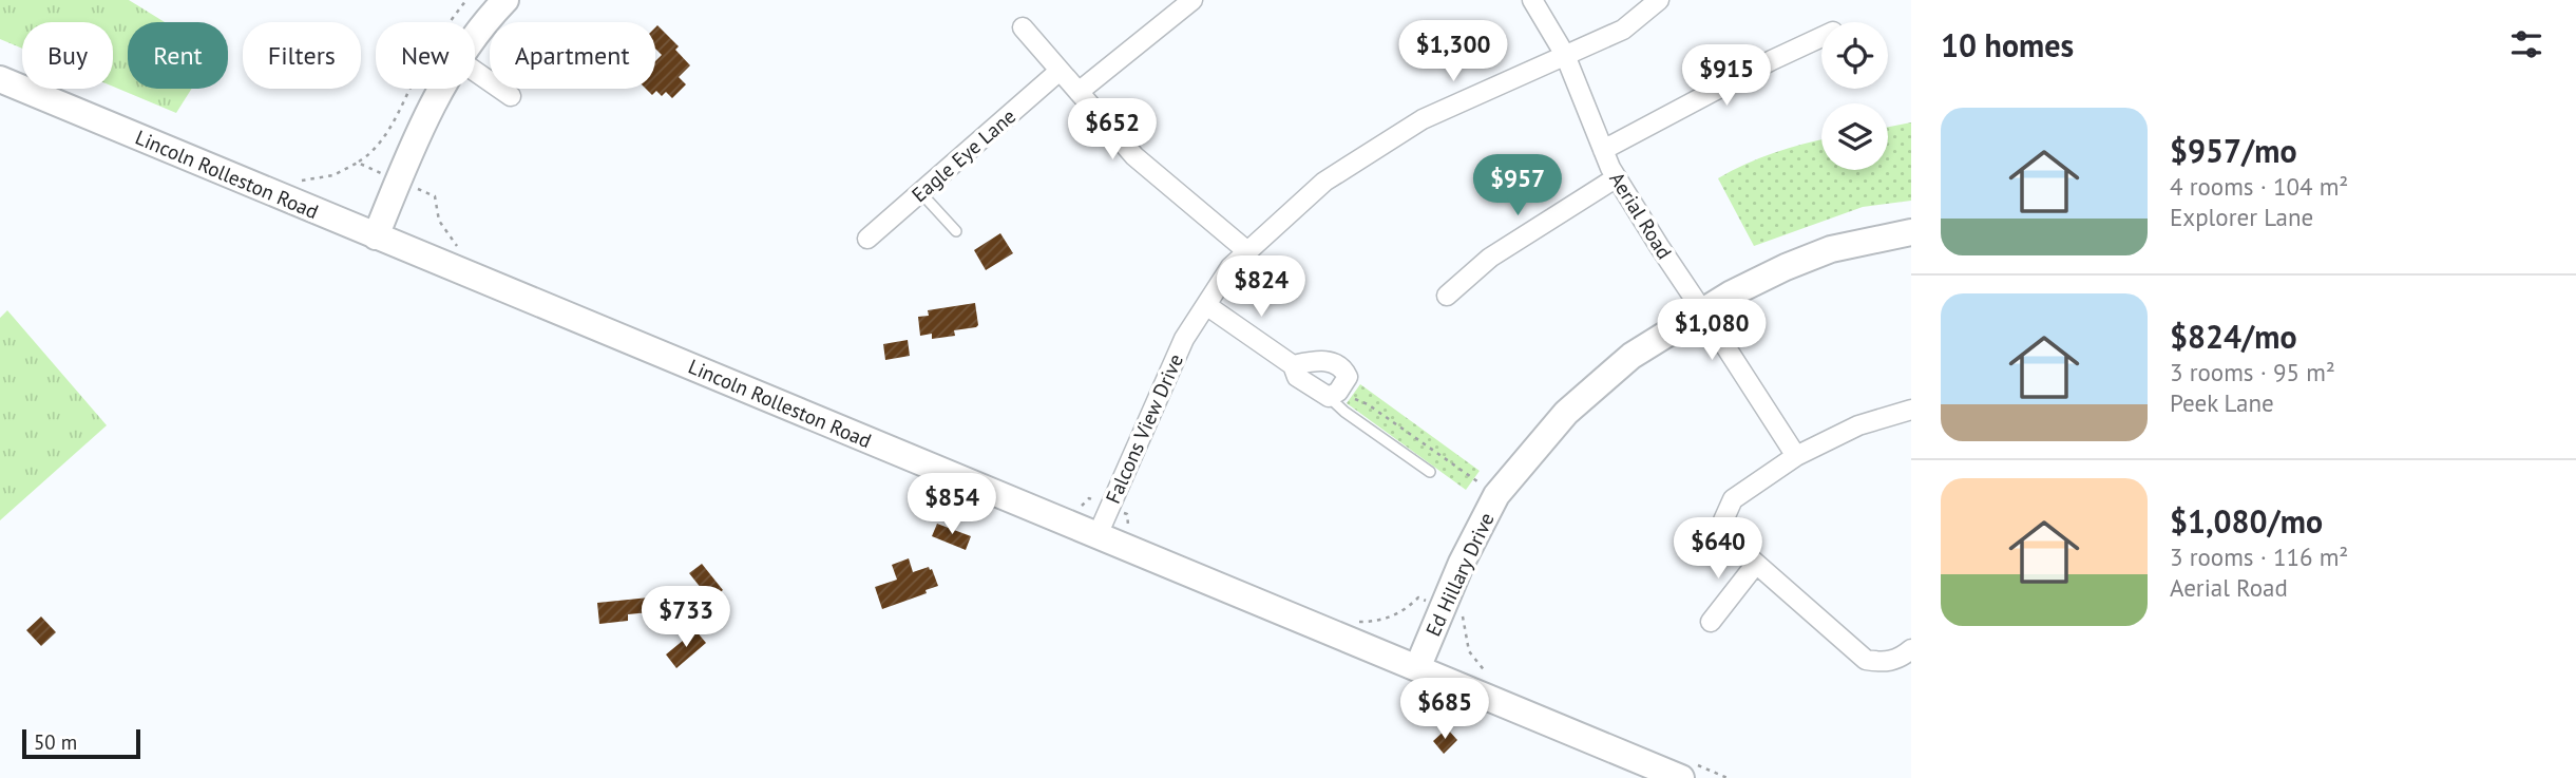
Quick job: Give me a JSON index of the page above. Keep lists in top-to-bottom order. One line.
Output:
{"streets":{"main road":["Lincoln Rolleston Road","Ed Hillary Drive"],"street":["Eagle Eye Lane","Aerial Road","Falcons View Drive"]},"crossings":[["Lincoln Rolleston Road","Falcons View Drive"],["Lincoln Rolleston Road","Ed Hillary Drive"],["Aerial Road","Falcons View Drive"],["Aerial Road","Ed Hillary Drive"]],"scale_bar":"50 m","page":{"heading":"10 homes","price":["$1,300","$915","$652","$957","$824","$1,080","$854","$640","$733","$685"],"chip":["Buy","Rent","Filters","New","Apartment"],"list":[{"name":"$957/mo","note":"4 rooms · 104 m² · Explorer Lane"},{"name":"$824/mo","note":"3 rooms · 95 m² · Peek Lane"},{"name":"$1,080/mo","note":"3 rooms · 116 m² · Aerial Road"}],"scale":"50 m"}}
